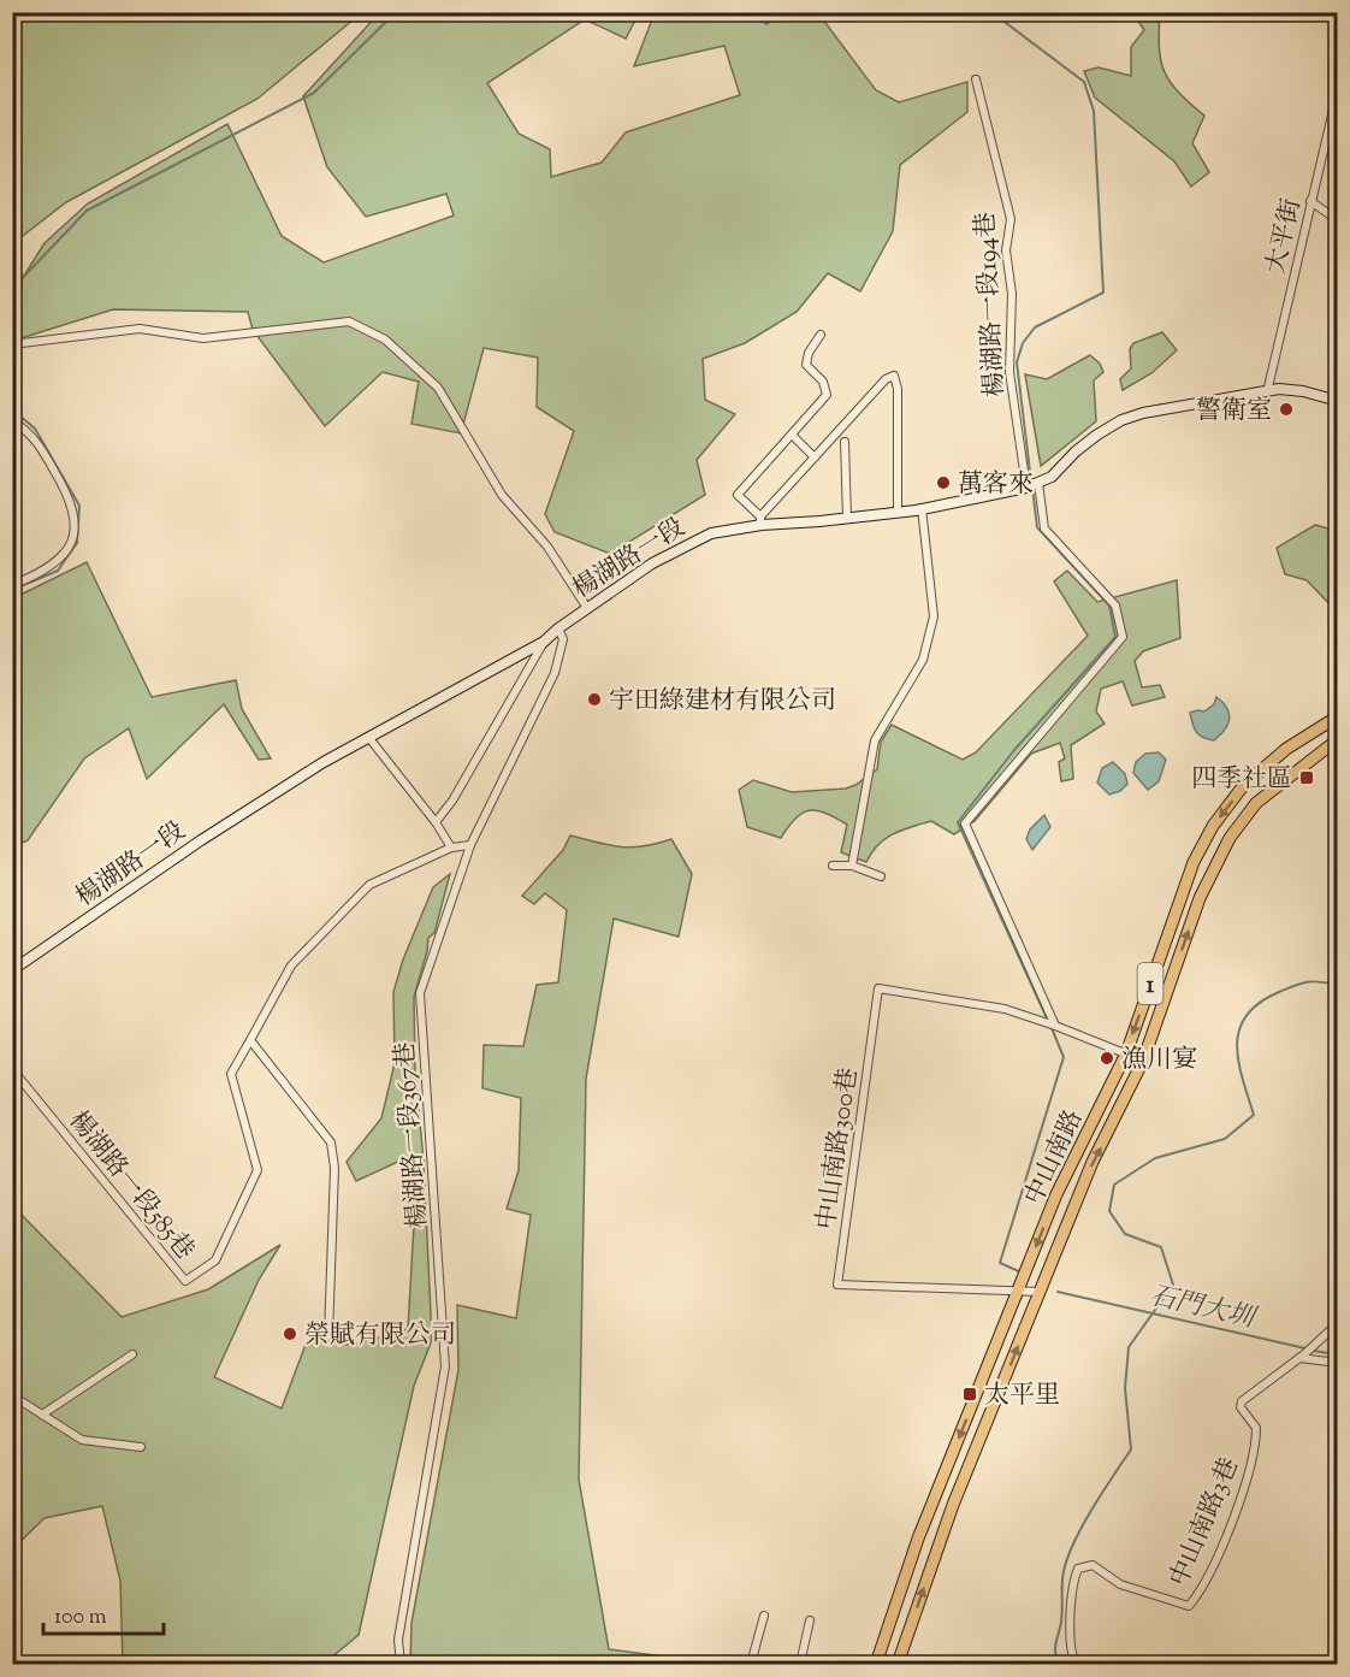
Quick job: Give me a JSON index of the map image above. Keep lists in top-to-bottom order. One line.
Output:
{"streets":{"main road":["1","中山南路"],"street":["大平街","楊湖路一段194巷","楊湖路一段","楊湖路一段367巷","中山南路300巷","楊湖路一段585巷","中山南路3巷"]},"crossings":[["大平街","楊湖路一段"],["楊湖路一段194巷","楊湖路一段"],["楊湖路一段194巷","中山南路300巷"],["楊湖路一段","楊湖路一段367巷"],["中山南路300巷","中山南路"]],"water":["石門大圳"],"places":{"other":["警衛室","萬客來","宇田綠建材有限公司","漁川宴","榮賦有限公司"],"transit":["四季社區","太平里"]},"scale_bar":"100 m"}
